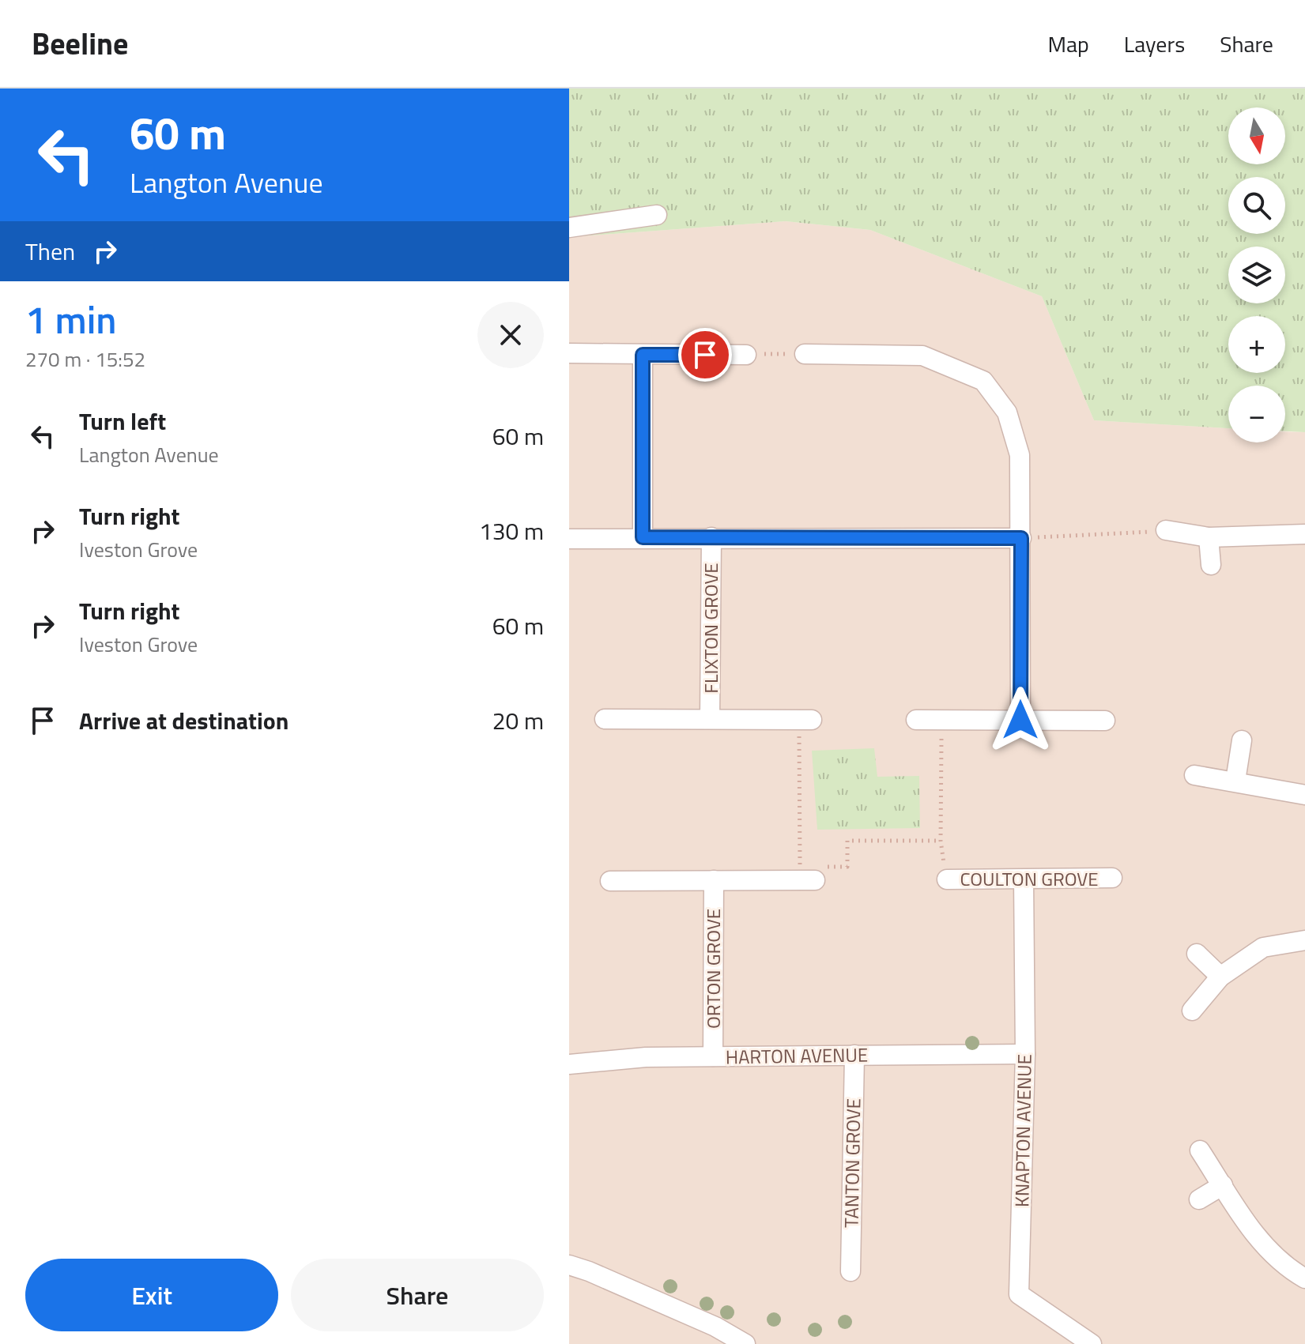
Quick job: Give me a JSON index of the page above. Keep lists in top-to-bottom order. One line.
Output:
{"streets":{"street":["FLIXTON GROVE","COULTON GROVE","ORTON GROVE","HARTON AVENUE","KNAPTON AVENUE","TANTON GROVE"]},"crossings":[["COULTON GROVE","KNAPTON AVENUE"],["ORTON GROVE","HARTON AVENUE"],["HARTON AVENUE","KNAPTON AVENUE"],["HARTON AVENUE","TANTON GROVE"]],"north":"bottom","page":{"header":"Beeline","nav":["Map","Layers","Share"],"turn":["60 m","Langton Avenue"],"map_buttons":["+","−"],"then":"Then","heading":["1 min","270 m · 15:52"],"list":[{"name":"Turn left","note":"Langton Avenue","value":"60 m"},{"name":"Turn right","note":"Iveston Grove","value":"130 m"},{"name":"Turn right","note":"Iveston Grove","value":"60 m"},{"name":"Arrive at destination","value":"20 m"}],"buttons":["Exit","Share"]}}
